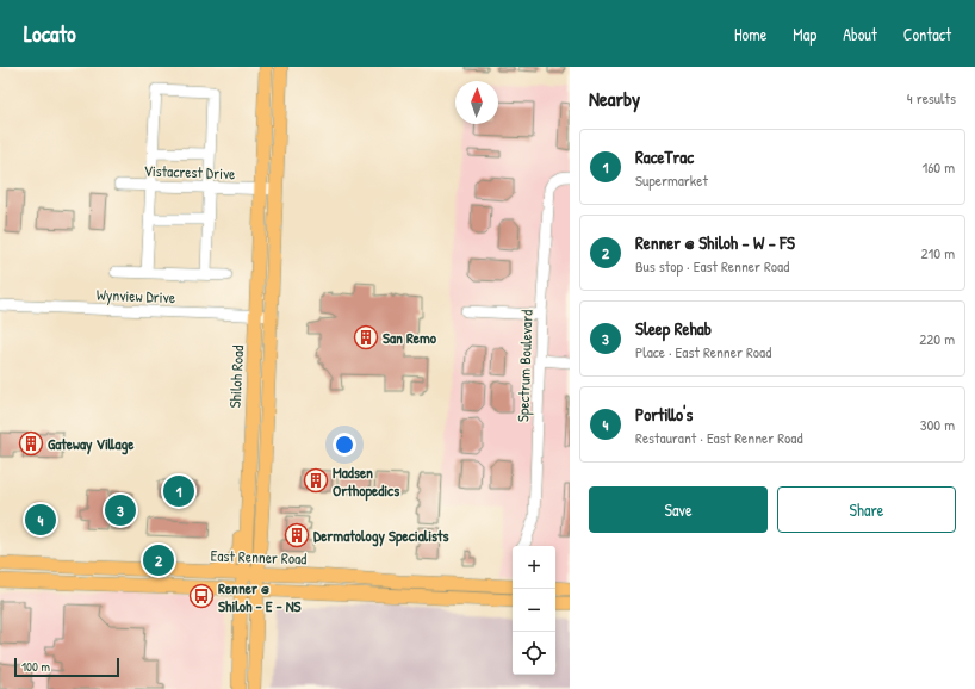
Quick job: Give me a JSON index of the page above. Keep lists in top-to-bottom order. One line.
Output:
{"streets":{"main road":["Shiloh Road","East Renner Road"],"street":["Vistacrest Drive","Wynview Drive","Spectrum Boulevard"]},"crossings":[["Vistacrest Drive","Shiloh Road"],["Wynview Drive","Shiloh Road"],["Shiloh Road","East Renner Road"]],"places":{"building":["San Remo","Gateway Village","Madsen Orthopedics","Dermatology Specialists"],"bus stop":["Renner @ Shiloh - E - NS"]},"scale_bar":"100 m","north":"top","page":{"header":"Locato","nav":["Home","Map","About","Contact"],"heading":["Nearby","4 results"],"list":[{"mark":"1","name":"RaceTrac","note":"Supermarket","value":"160 m"},{"mark":"2","name":"Renner @ Shiloh - W - FS","note":"Bus stop · East Renner Road","value":"210 m"},{"mark":"3","name":"Sleep Rehab","note":"Place · East Renner Road","value":"220 m"},{"mark":"4","name":"Portillo's","note":"Restaurant · East Renner Road","value":"300 m"}],"buttons":["Save","Share"],"pins":["1","3","4","2"],"map_buttons":["+","−"],"scale":"100 m"}}
